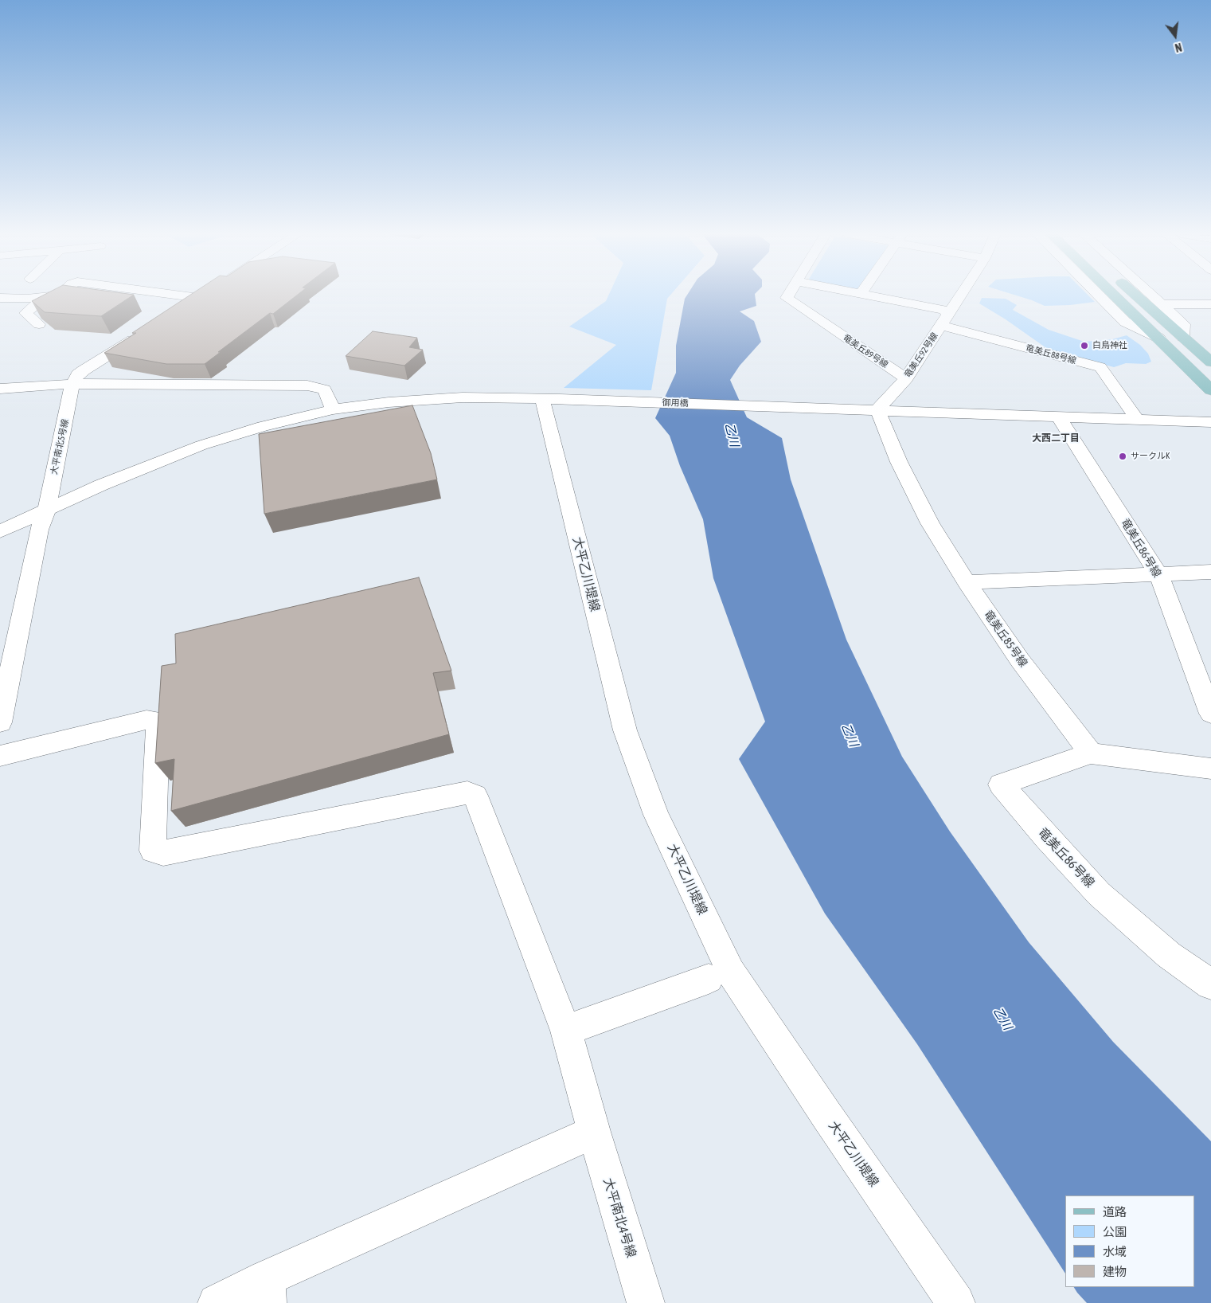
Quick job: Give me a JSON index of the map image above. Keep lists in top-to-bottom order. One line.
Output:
{"streets":{"street":["竜美丘89号線","竜美丘88号線","竜美丘92号線","御用橋","大平南北5号線","竜美丘86号線","大平乙川堤線","竜美丘85号線","大平南北4号線"]},"crossings":[["竜美丘89号線","竜美丘92号線"],["竜美丘88号線","竜美丘92号線"],["竜美丘88号線","御用橋"],["竜美丘92号線","御用橋"],["竜美丘92号線","竜美丘85号線"],["御用橋","大平南北5号線"],["御用橋","竜美丘86号線"],["御用橋","大平乙川堤線"],["御用橋","竜美丘85号線"],["竜美丘86号線","竜美丘85号線"]],"districts":["大西二丁目"],"water":["乙川"],"places":["白鳥神社","サークルK"],"legend":["道路","公園","水域","建物"],"north":"bottom"}
